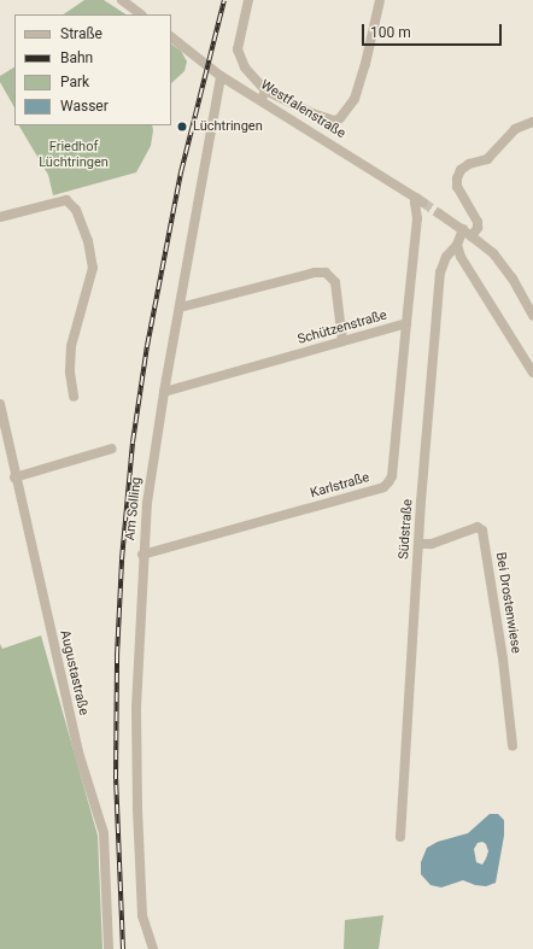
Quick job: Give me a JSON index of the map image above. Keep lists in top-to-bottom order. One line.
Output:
{"streets":{"street":["Westfalenstraße","Schützenstraße","Karlstraße","Am Solling","Südstraße","Bei Drostenwiese","Augustastraße"]},"crossings":[["Westfalenstraße","Schützenstraße"],["Westfalenstraße","Am Solling"],["Schützenstraße","Karlstraße"],["Schützenstraße","Am Solling"],["Karlstraße","Am Solling"],["Südstraße","Bei Drostenwiese"]],"parks":["Friedhof Lüchtringen"],"places":["Lüchtringen"],"legend":["Straße","Bahn","Park","Wasser"],"scale_bar":"100 m"}
